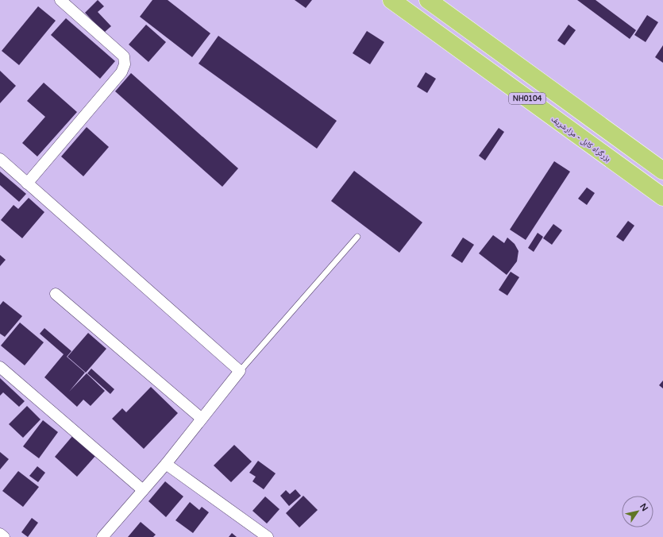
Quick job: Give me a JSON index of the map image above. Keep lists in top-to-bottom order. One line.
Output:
{"streets":{"highway":["NH0104","بزرگراه کابل - مزارشریف"]},"north":"top right"}
